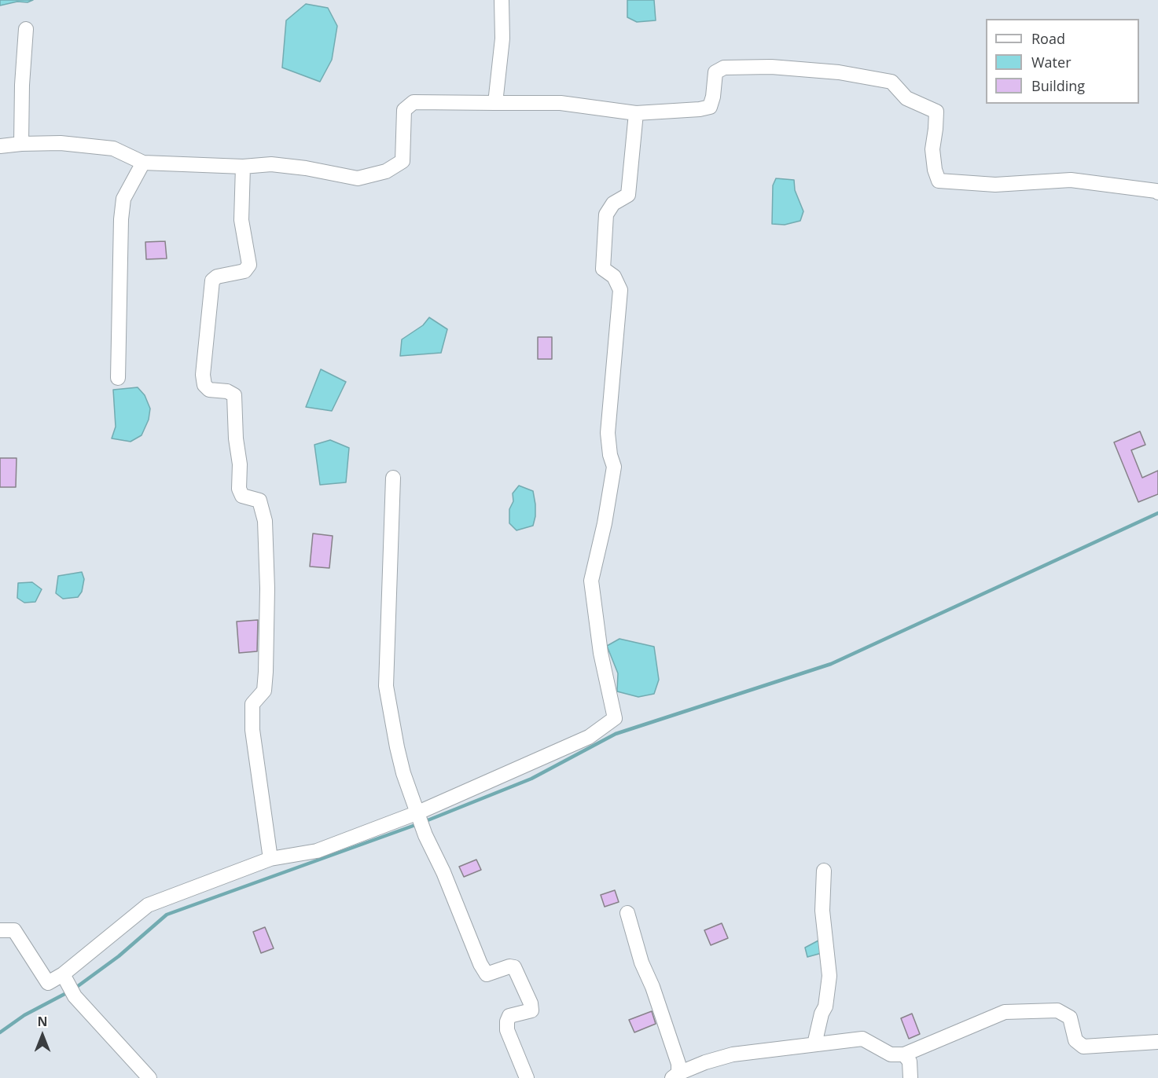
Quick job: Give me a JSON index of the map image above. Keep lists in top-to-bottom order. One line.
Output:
{"legend":["Road","Water","Building"],"north":"top"}
